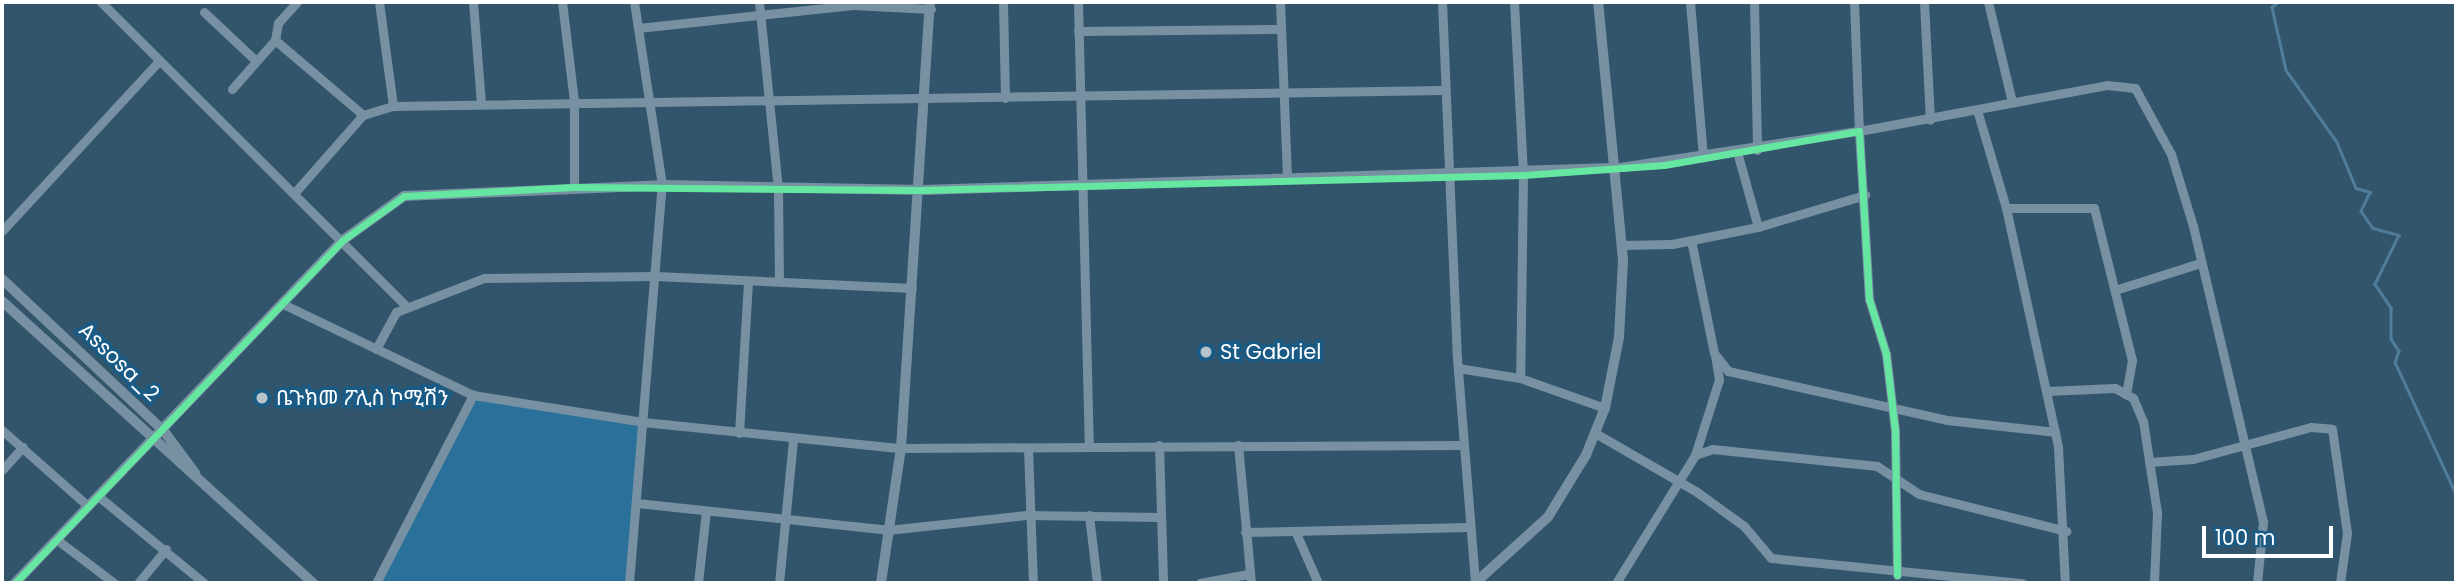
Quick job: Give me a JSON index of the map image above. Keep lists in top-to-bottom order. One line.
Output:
{"streets":{"street":["Assosa_2"]},"places":["St Gabriel","ቤጉክመ ፖሊስ ኮሚሽን"],"scale_bar":"100 m"}
